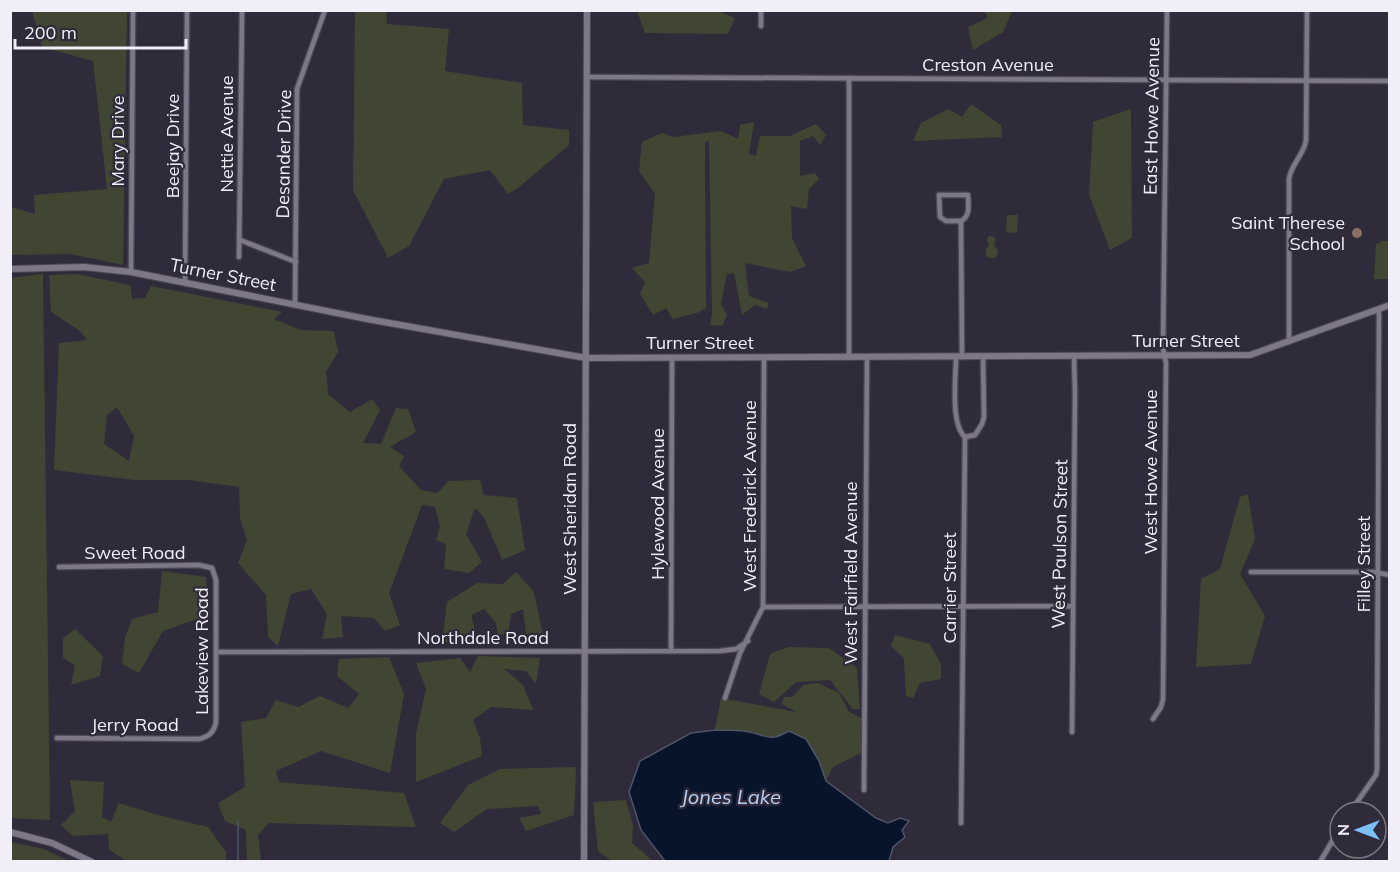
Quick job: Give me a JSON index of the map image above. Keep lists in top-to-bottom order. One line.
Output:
{"streets":{"street":["Creston Avenue","East Howe Avenue","Nettie Avenue","Mary Drive","Beejay Drive","Desander Drive","Turner Street","West Howe Avenue","West Frederick Avenue","Hylewood Avenue","West Sheridan Road","West Paulson Street","Sweet Road","Filley Street","West Fairfield Avenue","Carrier Street","Northdale Road","Lakeview Road","Jerry Road"]},"crossings":[["Creston Avenue","East Howe Avenue"],["Creston Avenue","West Sheridan Road"],["East Howe Avenue","West Howe Avenue"],["Mary Drive","Turner Street"],["Beejay Drive","Turner Street"],["Desander Drive","Turner Street"],["Turner Street","West Howe Avenue"],["Turner Street","West Frederick Avenue"],["Turner Street","Hylewood Avenue"],["Turner Street","West Sheridan Road"],["Turner Street","West Paulson Street"],["Turner Street","Filley Street"],["Turner Street","West Fairfield Avenue"],["Turner Street","Carrier Street"],["West Frederick Avenue","Northdale Road"],["Hylewood Avenue","Northdale Road"],["West Sheridan Road","Northdale Road"],["Sweet Road","Lakeview Road"],["Northdale Road","Lakeview Road"],["Lakeview Road","Jerry Road"]],"water":["Jones Lake"],"places":["Saint Therese School"],"scale_bar":"200 m","north":"left"}
